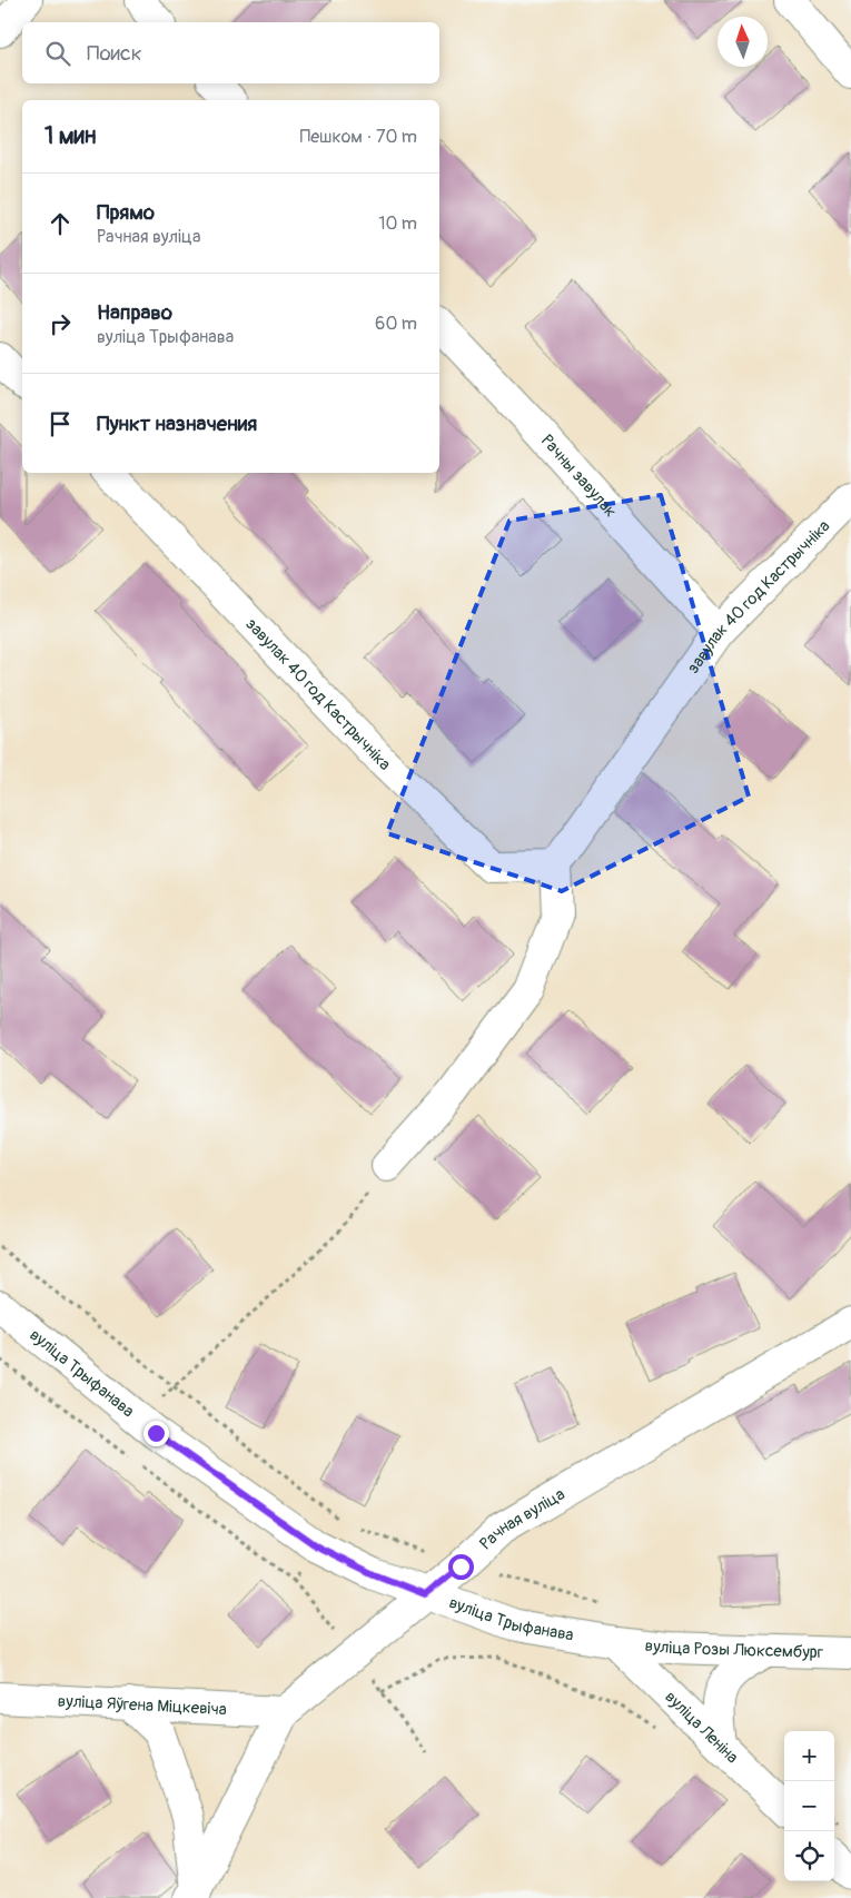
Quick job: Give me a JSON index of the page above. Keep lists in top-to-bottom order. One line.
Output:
{"streets":{"street":["Рачны завулак","завулак 40 год Кастрычніка","вуліца Трыфанава","Рачная вуліца","вуліца Розы Люксембург","вуліца Яўгена Міцкевіча","вуліца Леніна"]},"crossings":[["Рачны завулак","завулак 40 год Кастрычніка"],["вуліца Трыфанава","Рачная вуліца"],["вуліца Трыфанава","вуліца Розы Люксембург"],["вуліца Трыфанава","вуліца Леніна"],["Рачная вуліца","вуліца Яўгена Міцкевіча"],["вуліца Розы Люксембург","вуліца Леніна"]],"north":"top","page":{"search":"Поиск","heading":["1 мин","Пешком · 70 m"],"list":[["Прямо","Рачная вуліца","10 m"],["Направо","вуліца Трыфанава","60 m"],"Пункт назначения"],"map_buttons":["+","−"]}}
